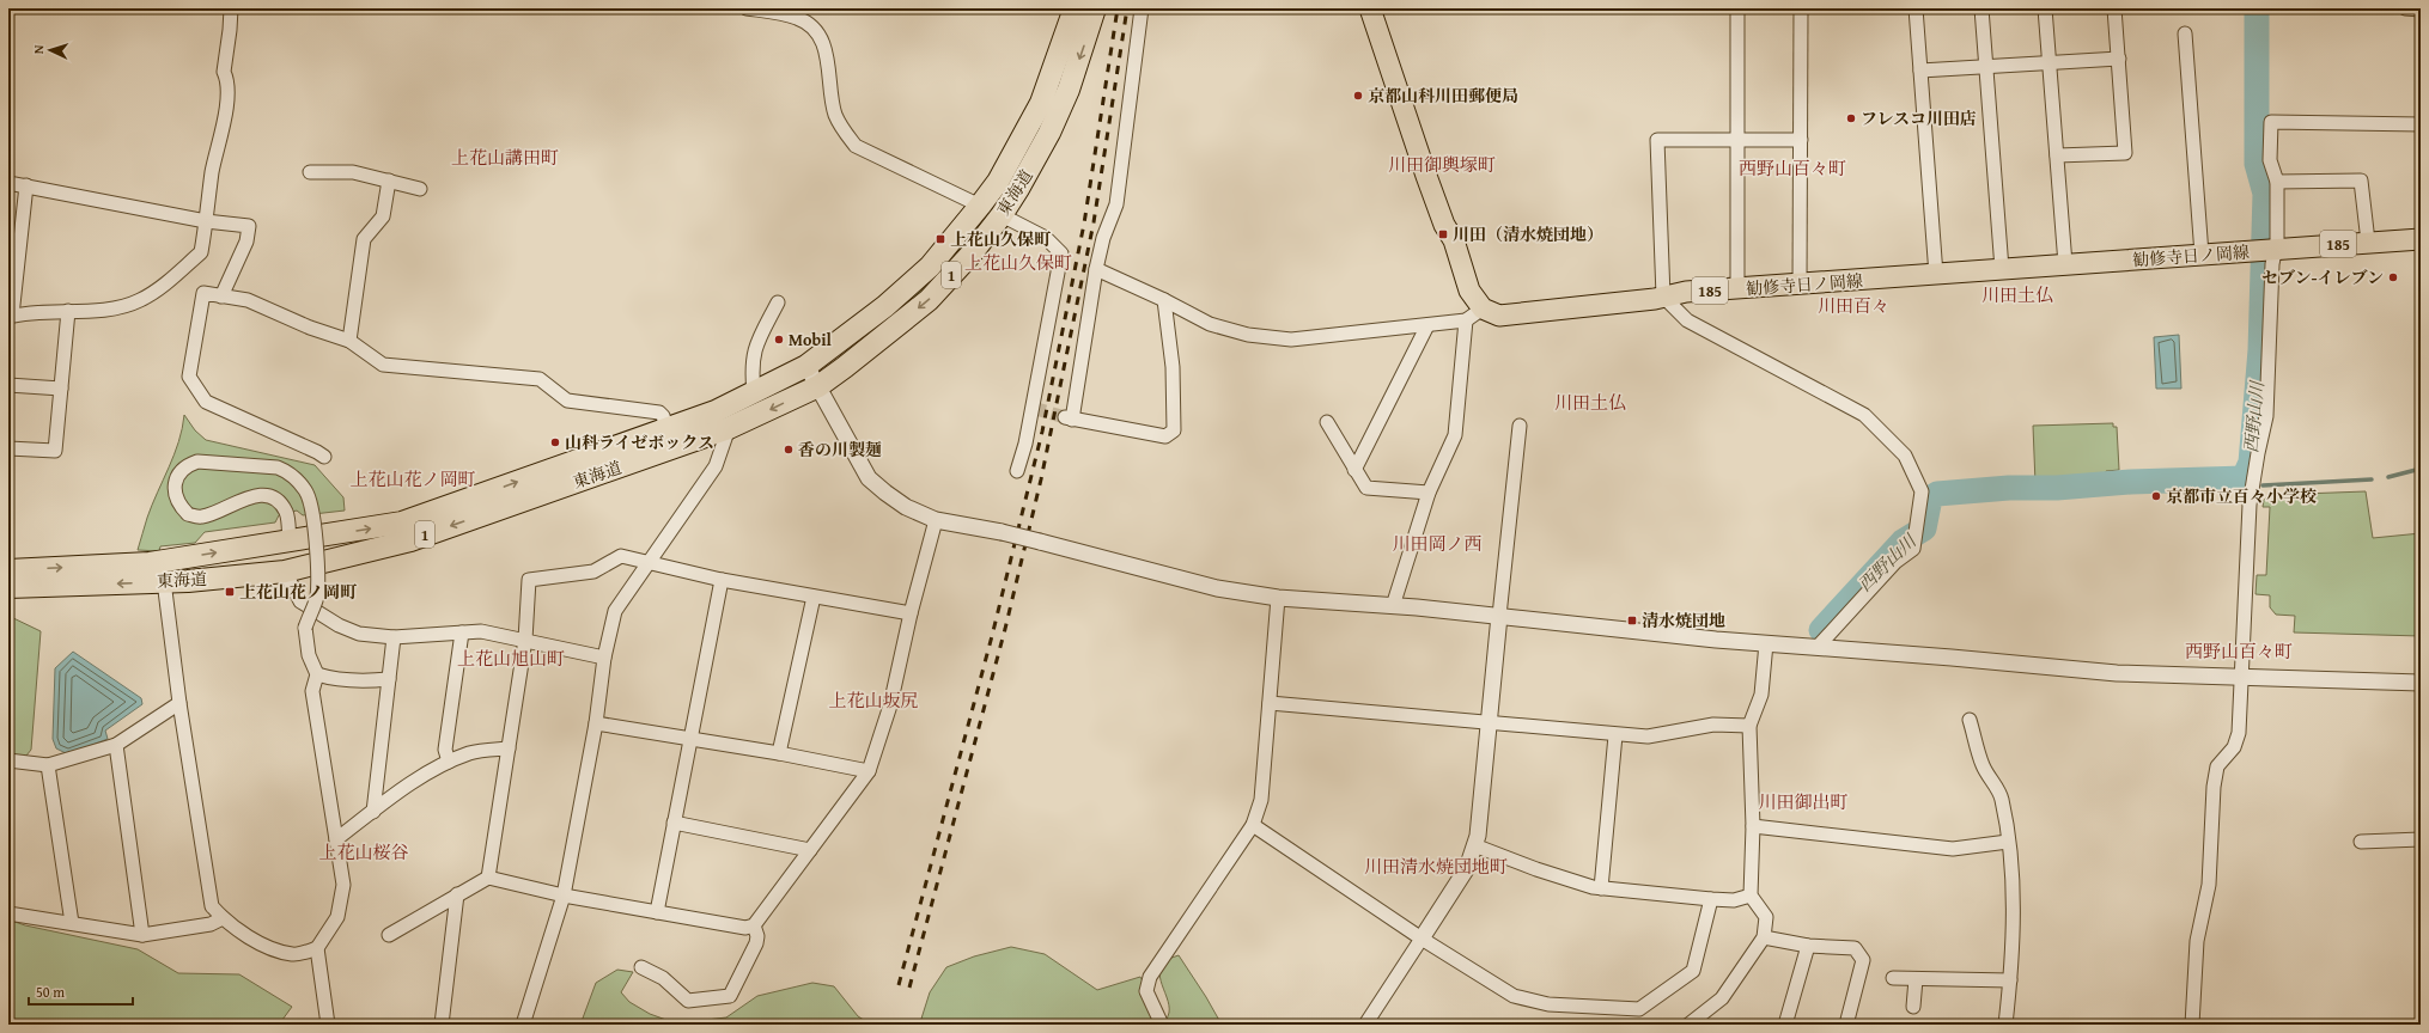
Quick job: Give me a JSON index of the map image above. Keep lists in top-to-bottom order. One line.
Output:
{"streets":{"highway":["東海道","1"],"main road":["185","勧修寺日ノ岡線"]},"districts":["上花山講田町","川田御輿塚町","西野山百々町","上花山久保町","川田土仏","川田百々","川田土仏","上花山花ノ岡町","川田岡ノ西","西野山百々町","上花山旭山町","上花山坂尻","川田御出町","上花山桜谷","川田清水焼団地町"],"water":["西野山川"],"places":{"other":["京都山科川田郵便局","フレスコ川田店","セブン-イレブン","Mobil","山科ライゼボックス","香の川製麺","京都市立百々小学校"],"transit":["川田（清水焼団地）","上花山久保町","上花山花ノ岡町","清水焼団地"]},"scale_bar":"50 m","north":"left"}
